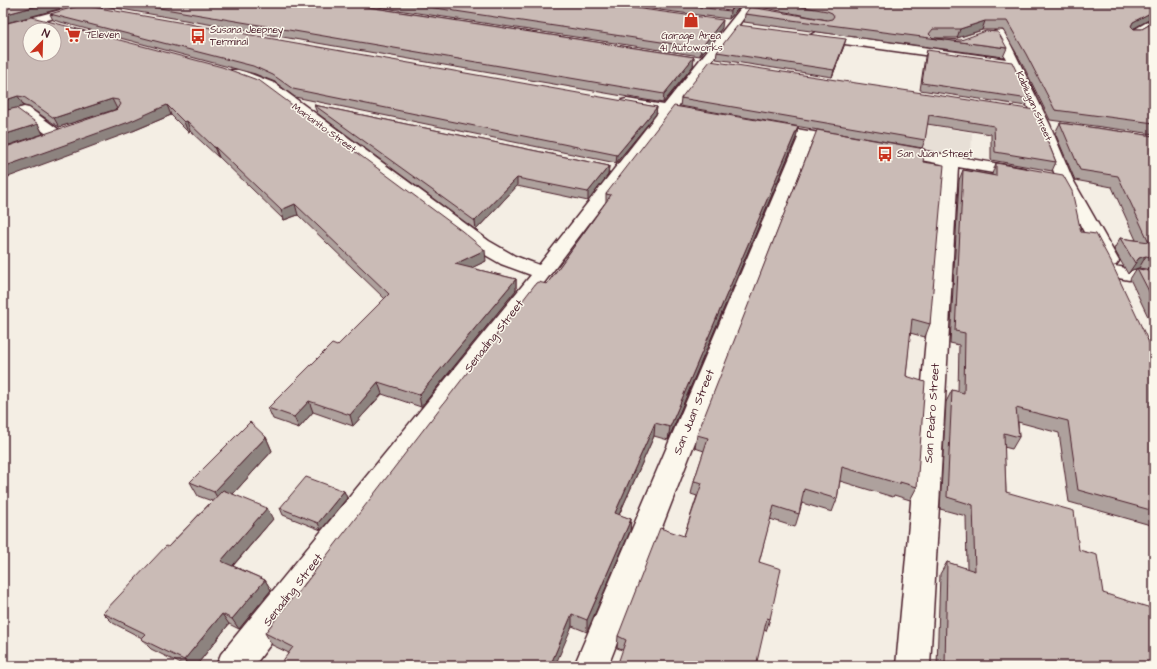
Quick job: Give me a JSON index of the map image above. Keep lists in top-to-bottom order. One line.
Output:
{"streets":{"street":["Kabilugan Street","Marianito Street","Senading Street","San Juan Street","San Pedro Street"]},"crossings":[["Marianito Street","Senading Street"]],"places":{"shop":["Garage Area 41 Autoworks"],"supermarket":["7Eleven"],"bus stop":["Susana Jeepney Terminal","San Juan Street"]},"north":"top right"}
